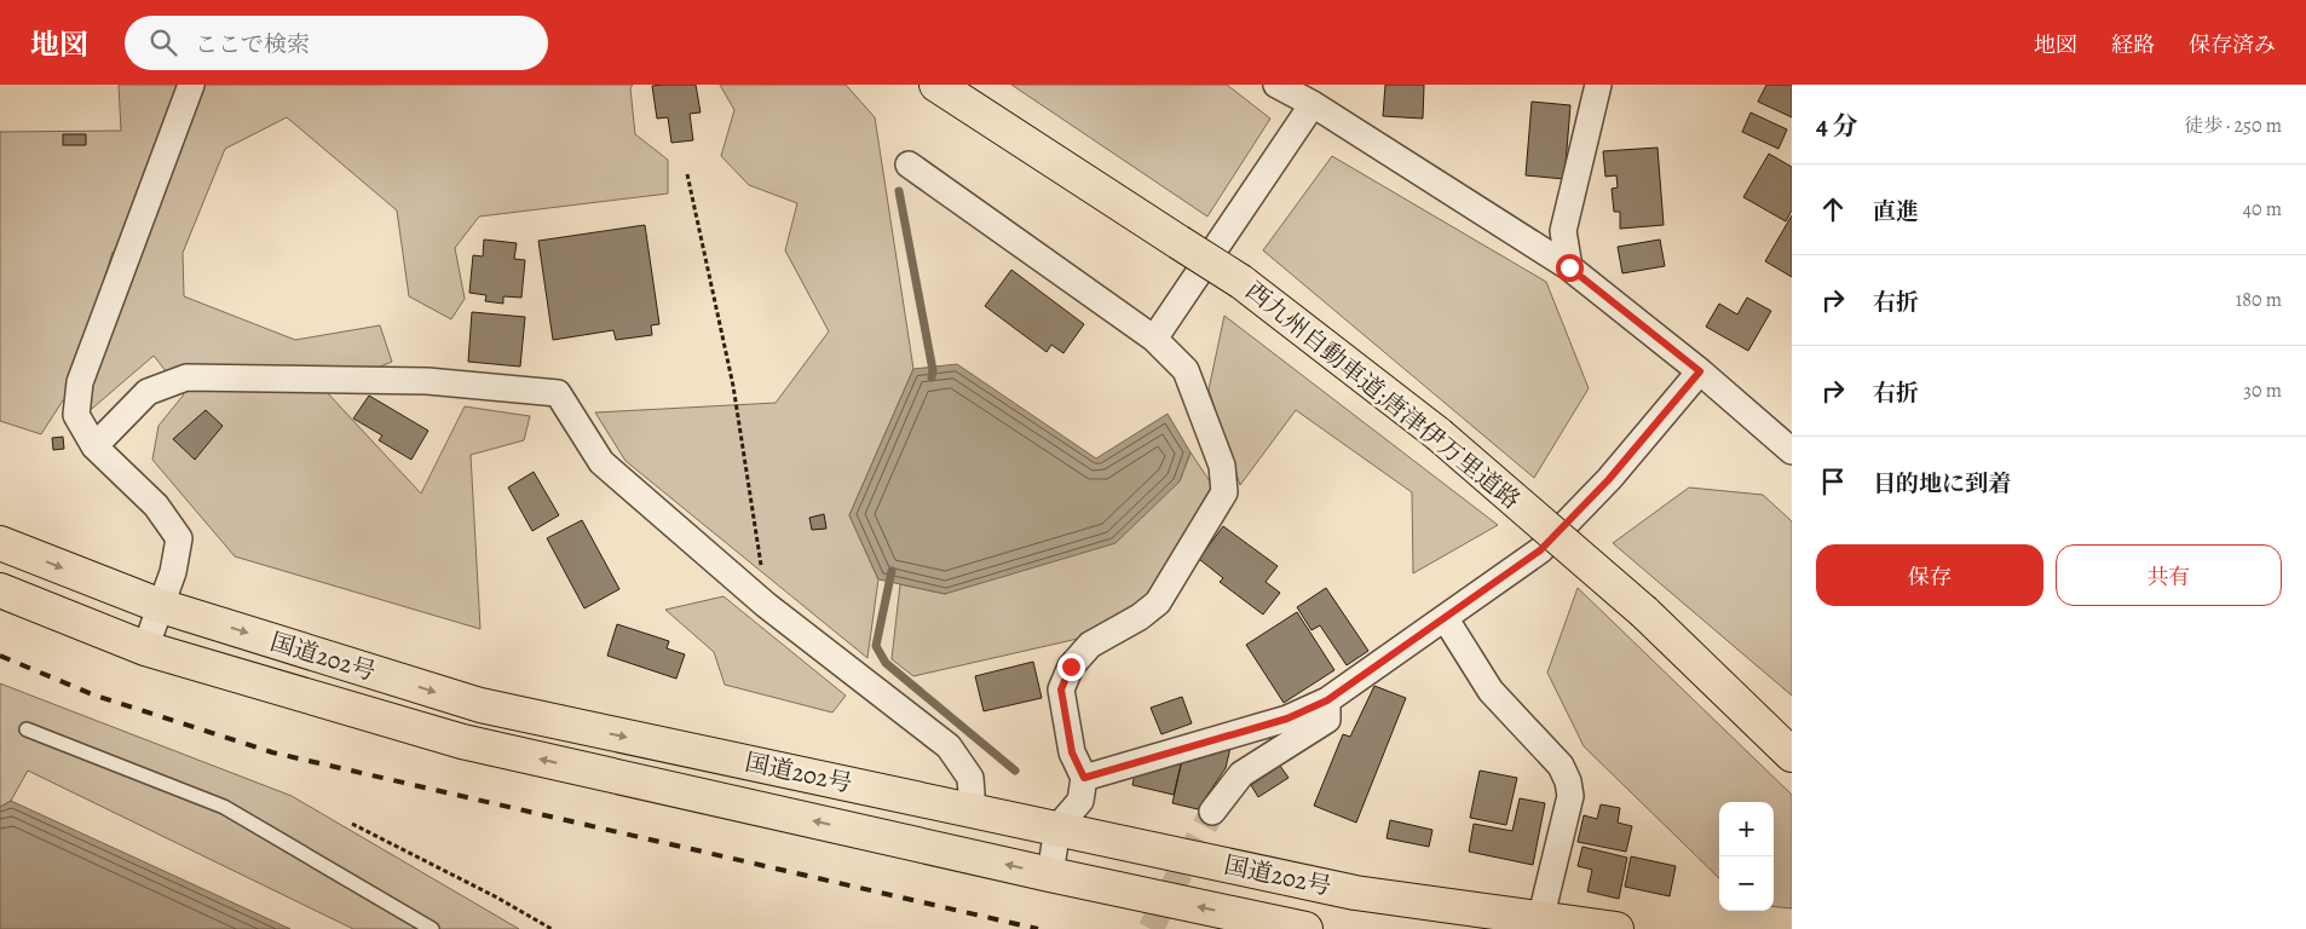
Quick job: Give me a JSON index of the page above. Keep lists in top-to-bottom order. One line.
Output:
{"streets":{"highway":["西九州自動車道;唐津伊万里道路","国道202号"]},"page":{"header":"地図","search":"ここで検索","nav":["地図","経路","保存済み"],"heading":["4 分","徒歩 · 250 m"],"list":[["直進","40 m"],["右折","180 m"],["右折","30 m"],"目的地に到着"],"buttons":["保存","共有"],"map_buttons":["+","−"]}}
